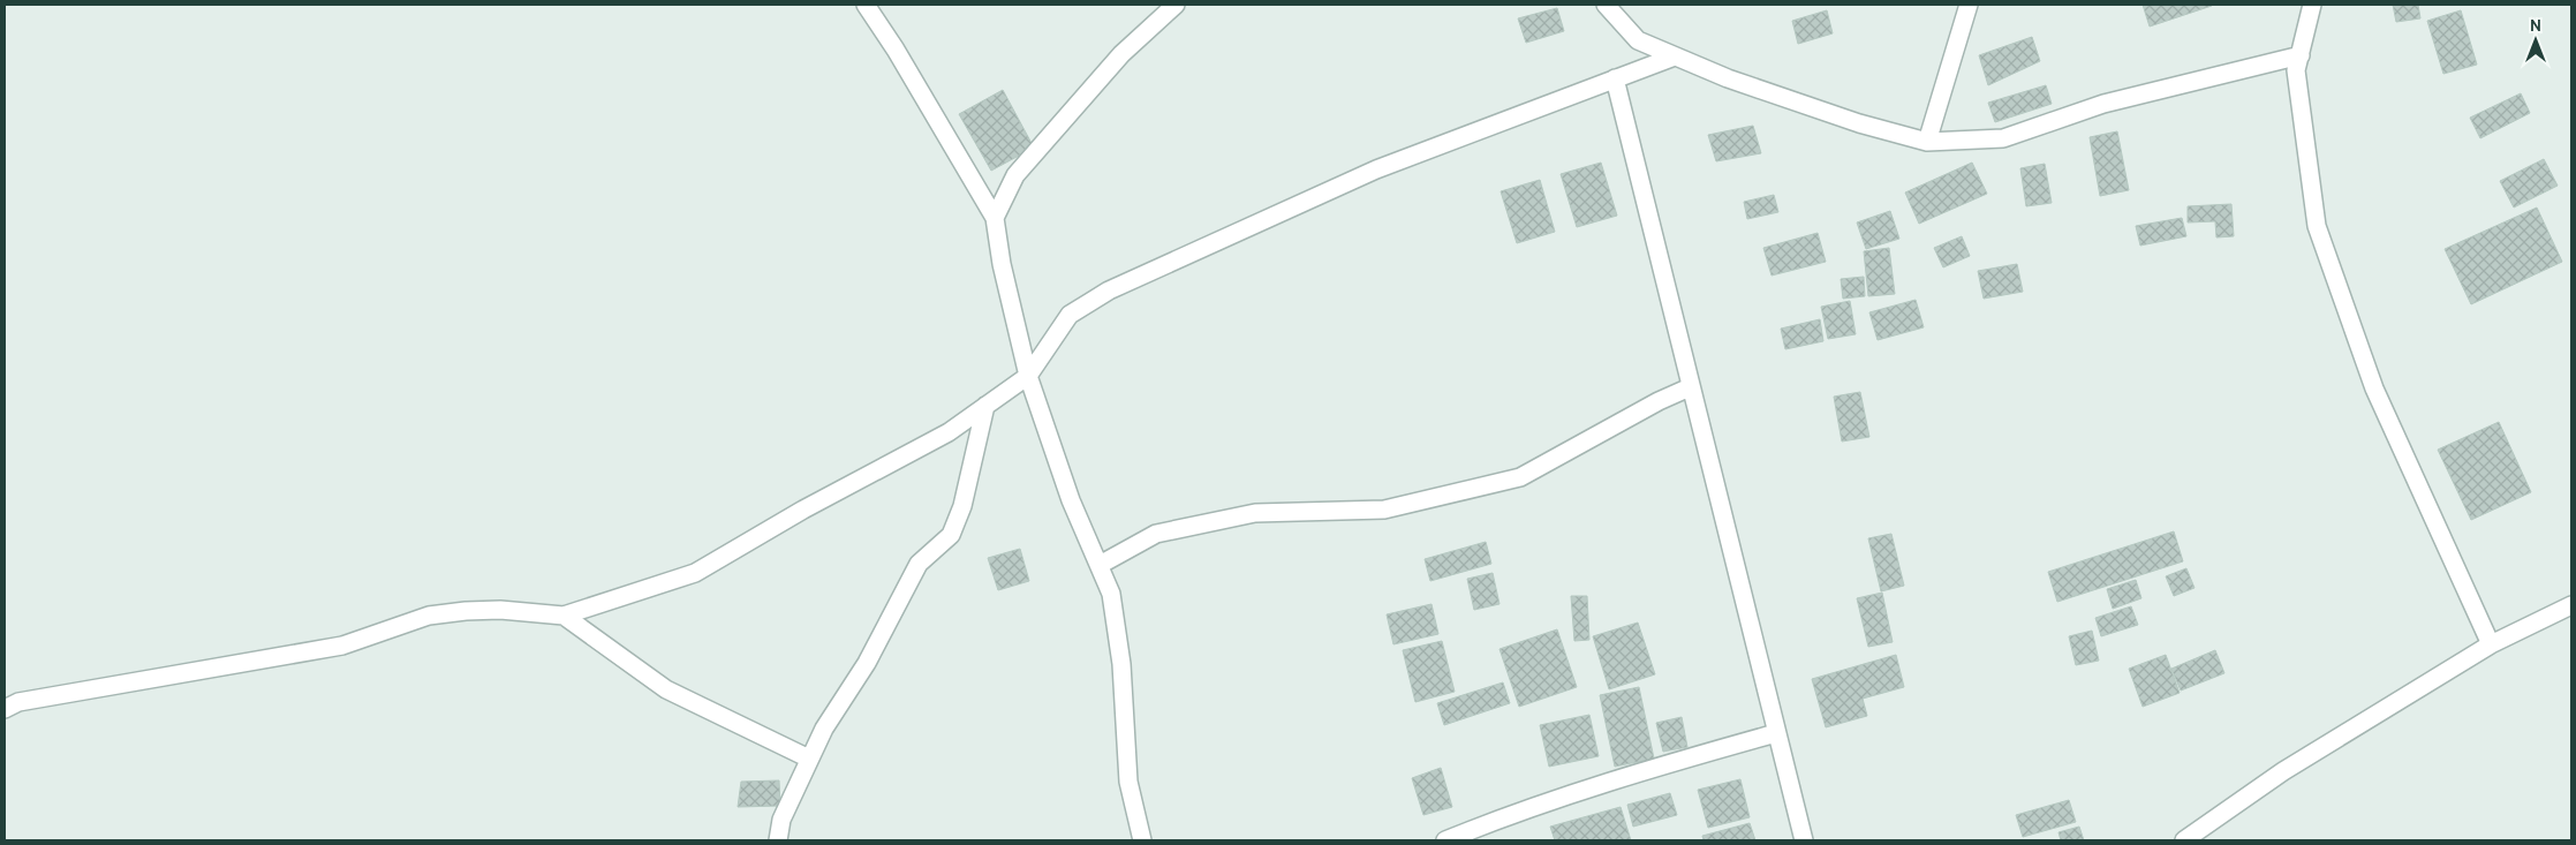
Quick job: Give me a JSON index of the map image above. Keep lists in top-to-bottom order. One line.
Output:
{"north":"top"}
